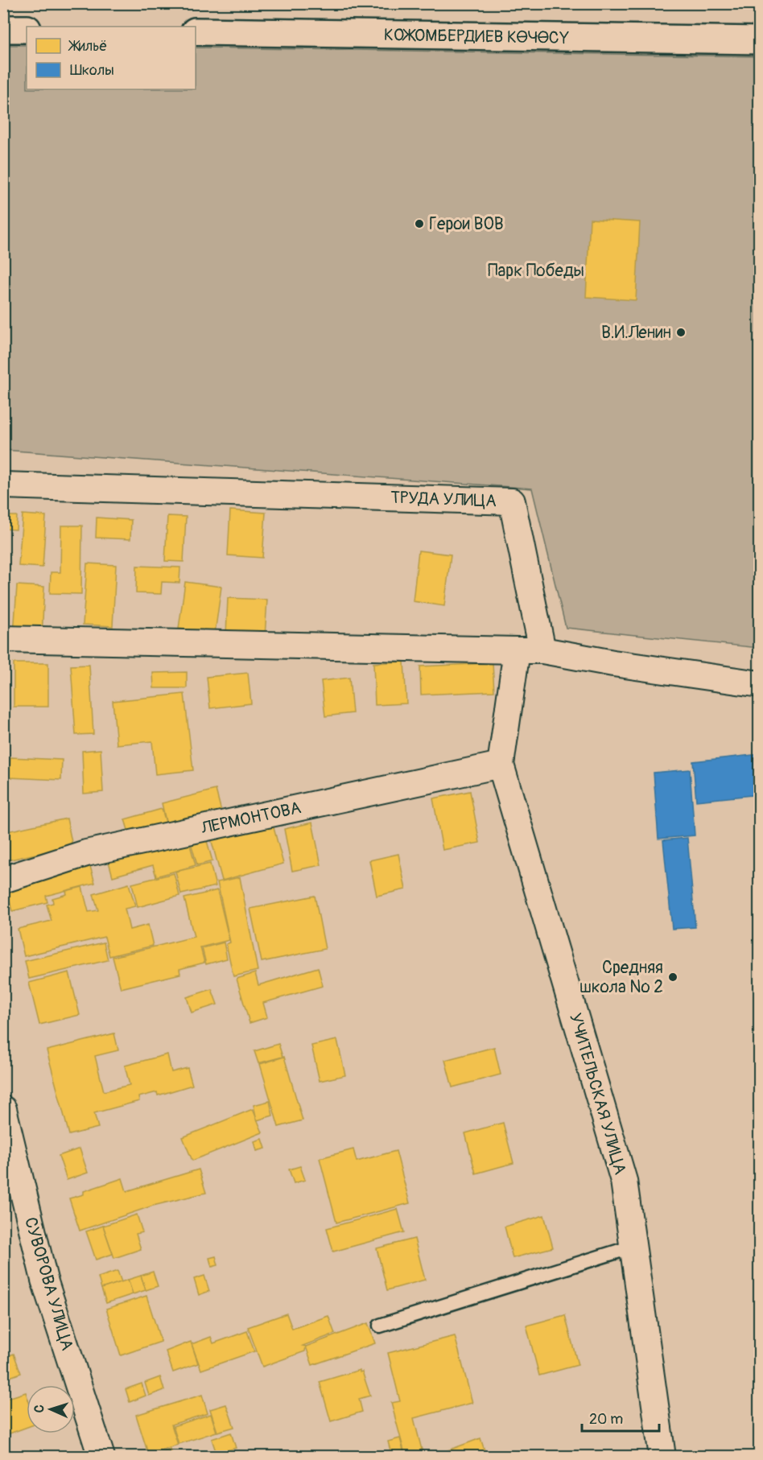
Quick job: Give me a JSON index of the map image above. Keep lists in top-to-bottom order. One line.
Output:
{"streets":{"street":["КОЖОМБЕРДИЕВ КӨЧӨСҮ","ТРУДА УЛИЦА","ЛЕРМОНТОВА","УЧИТЕЛЬСКАЯ УЛИЦА","СУВОРОВА УЛИЦА"]},"crossings":[["ЛЕРМОНТОВА","УЧИТЕЛЬСКАЯ УЛИЦА"]],"parks":["Парк Победы"],"places":["Герои ВОВ","В.И.Ленин","Средняя школа № 2"],"legend":["Жильё","Школы"],"scale_bar":"20 m","north":"left"}
